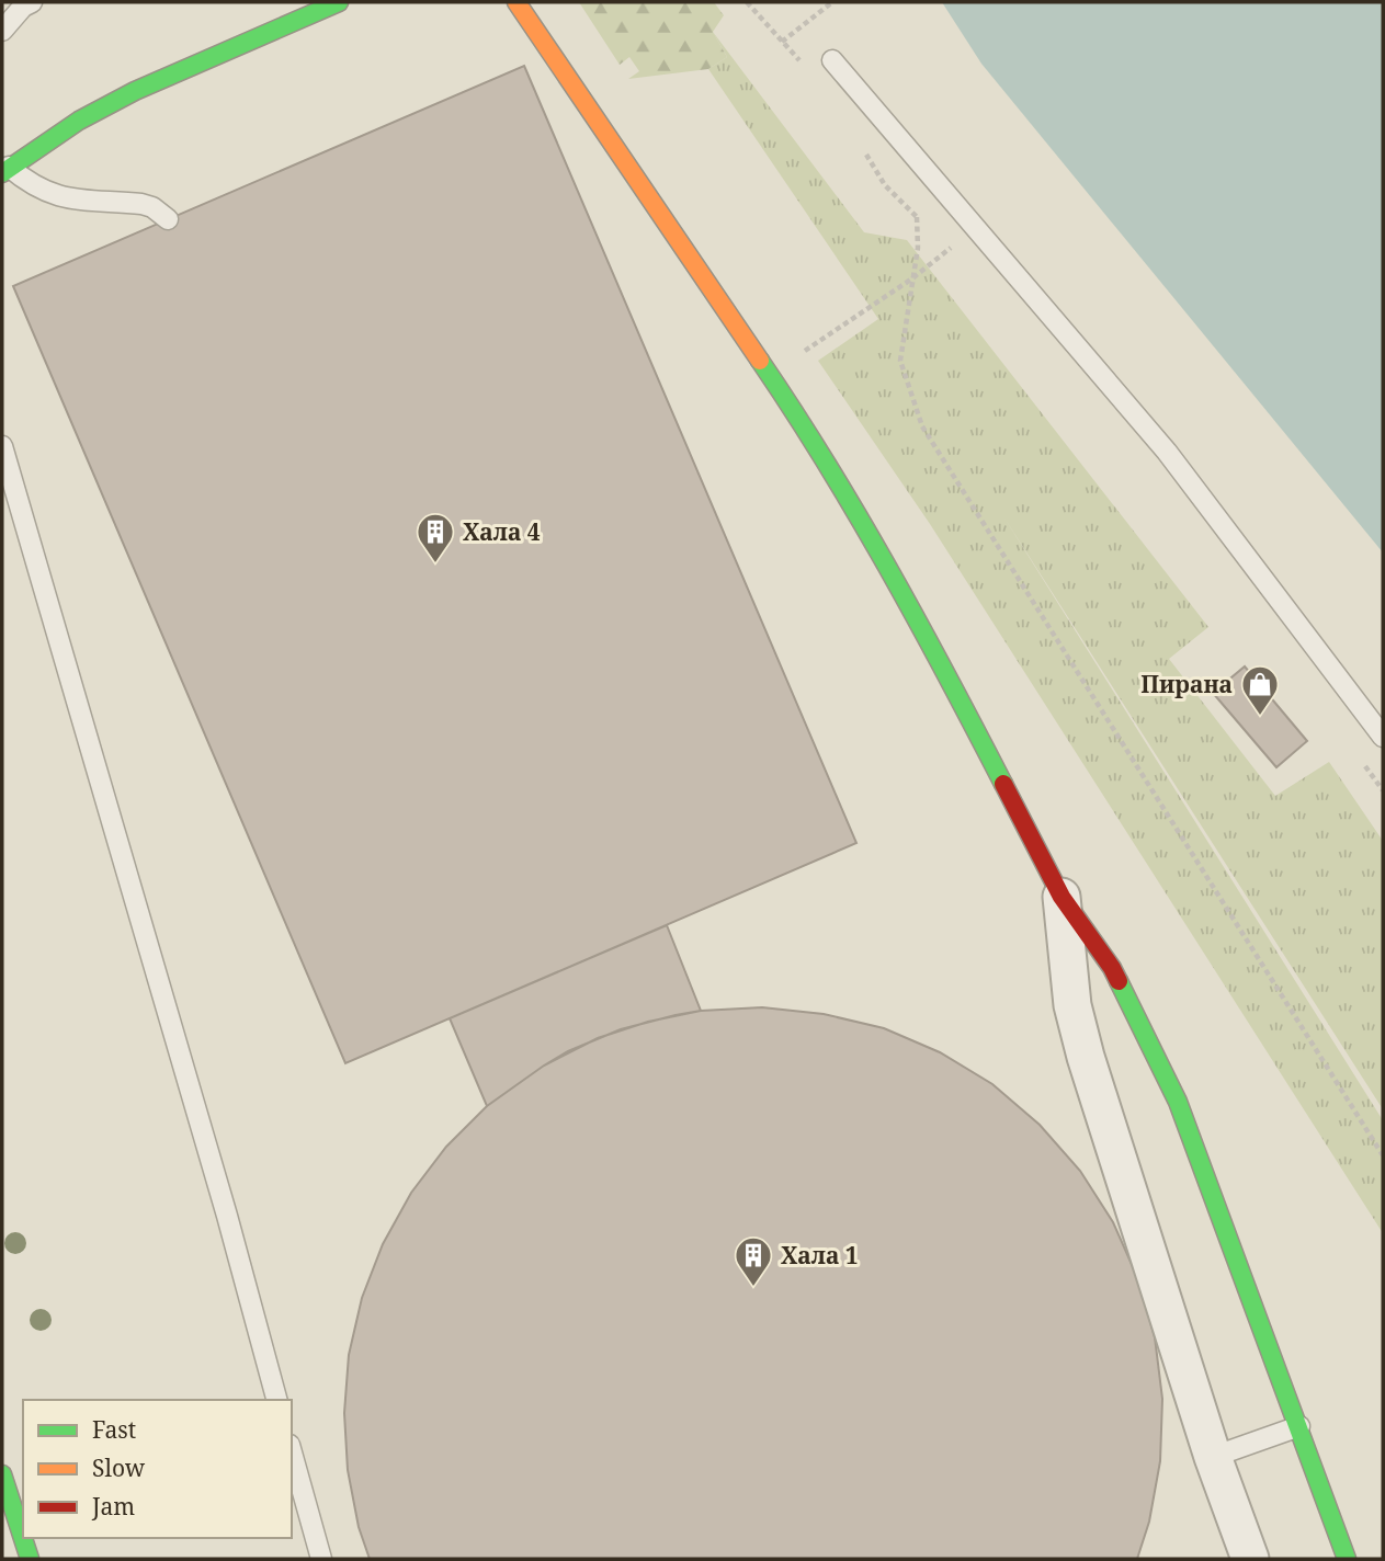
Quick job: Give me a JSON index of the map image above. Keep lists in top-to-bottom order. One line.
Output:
{"places":{"building":["Хала 4","Хала 1"],"shop":["Пирана"]},"legend":["Fast","Slow","Jam"]}
